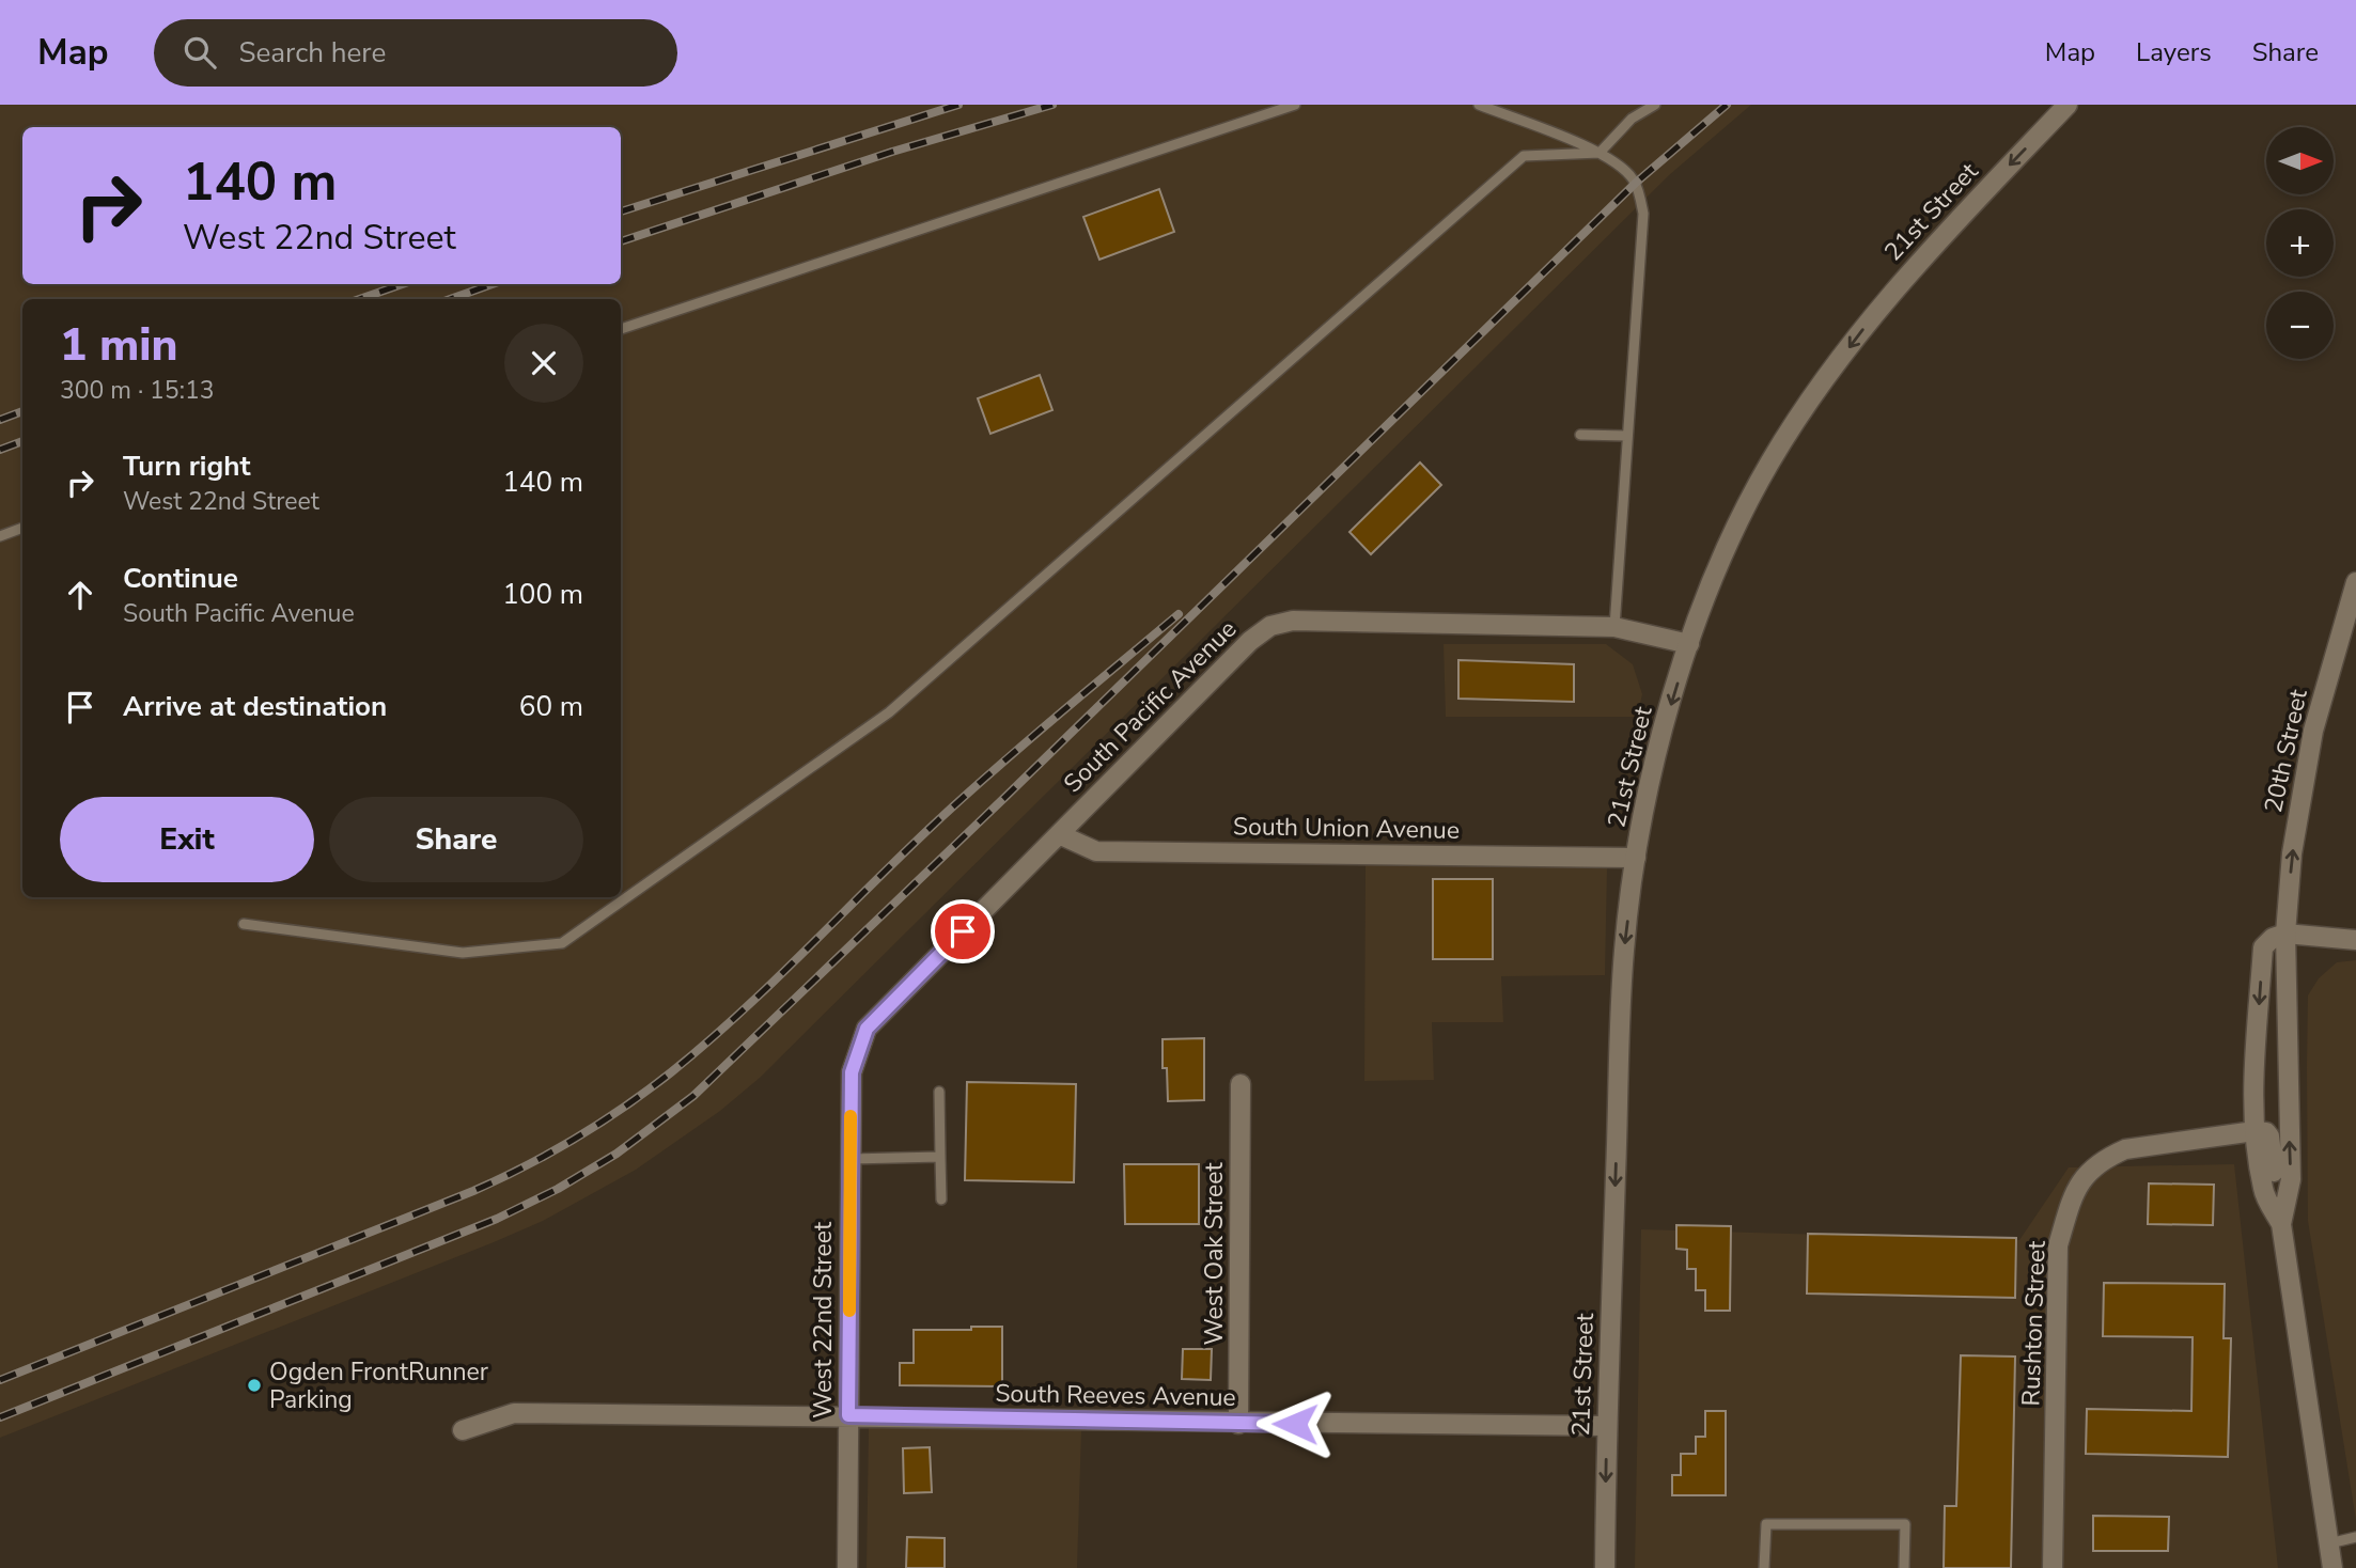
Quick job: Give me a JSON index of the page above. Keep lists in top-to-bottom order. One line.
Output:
{"streets":{"street":["21st Street","South Pacific Avenue","20th Street","South Union Avenue","West Oak Street","West 22nd Street","Rushton Street","South Reeves Avenue"]},"crossings":[["21st Street","South Pacific Avenue"],["21st Street","South Union Avenue"],["21st Street","South Reeves Avenue"],["South Pacific Avenue","South Union Avenue"],["South Pacific Avenue","West 22nd Street"],["20th Street","Rushton Street"],["West Oak Street","South Reeves Avenue"],["West 22nd Street","South Reeves Avenue"]],"one_way":["21st Street"],"places":["Ogden FrontRunner Parking"],"north":"right","page":{"header":"Map","search":"Search here","nav":["Map","Layers","Share"],"map_buttons":["+","−"],"turn":["140 m","West 22nd Street"],"heading":["1 min","300 m · 15:13"],"list":[{"name":"Turn right","note":"West 22nd Street","value":"140 m"},{"name":"Continue","note":"South Pacific Avenue","value":"100 m"},{"name":"Arrive at destination","value":"60 m"}],"buttons":["Exit","Share"]}}
